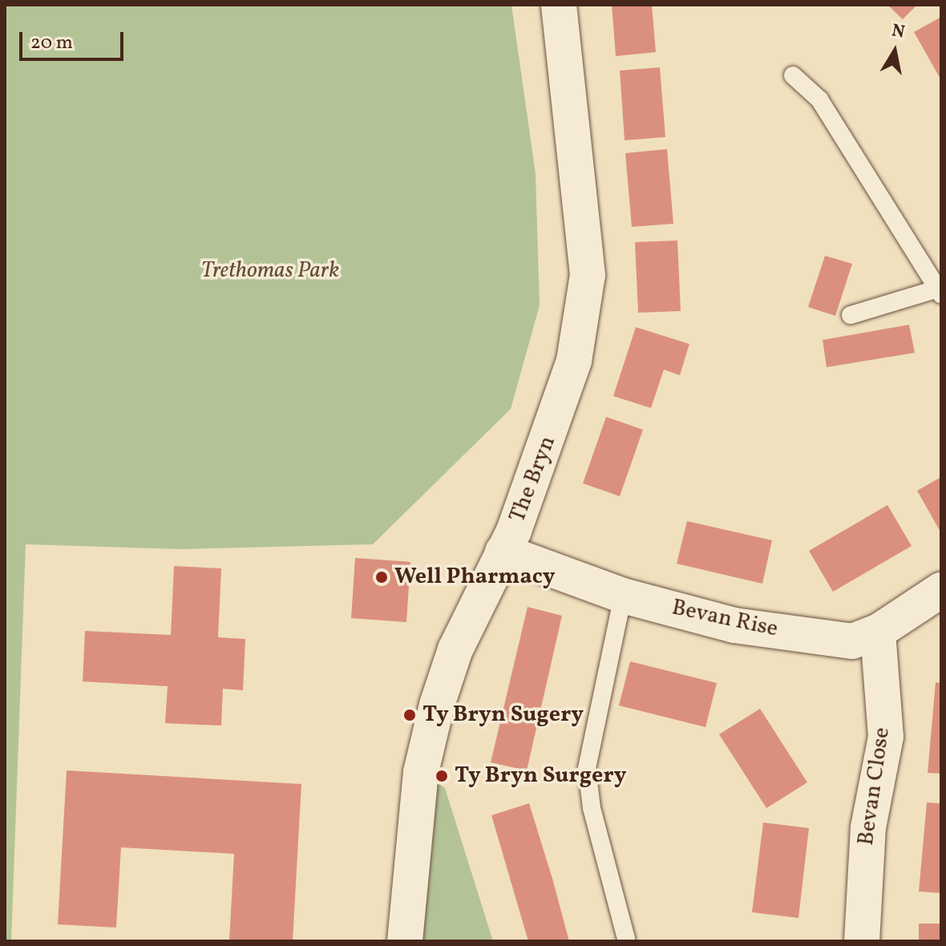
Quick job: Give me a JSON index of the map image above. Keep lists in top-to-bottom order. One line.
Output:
{"streets":{"street":["The Bryn","Bevan Rise","Bevan Close"]},"crossings":[["The Bryn","Bevan Rise"],["Bevan Rise","Bevan Close"]],"parks":["Trethomas Park"],"places":["Well Pharmacy","Ty Bryn Sugery","Ty Bryn Surgery"],"scale_bar":"20 m","north":"top"}
